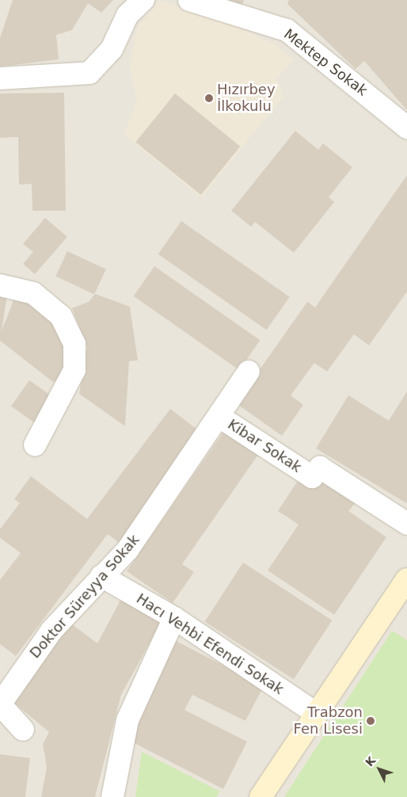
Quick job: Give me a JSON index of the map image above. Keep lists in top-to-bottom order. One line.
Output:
{"streets":{"street":["Mektep Sokak","Kibar Sokak","Doktor Süreyya Sokak","Hacı Vehbi Efendi Sokak"]},"crossings":[["Kibar Sokak","Doktor Süreyya Sokak"],["Doktor Süreyya Sokak","Hacı Vehbi Efendi Sokak"]],"places":["Hızırbey İlkokulu","Trabzon Fen Lisesi"],"north":"top left"}
